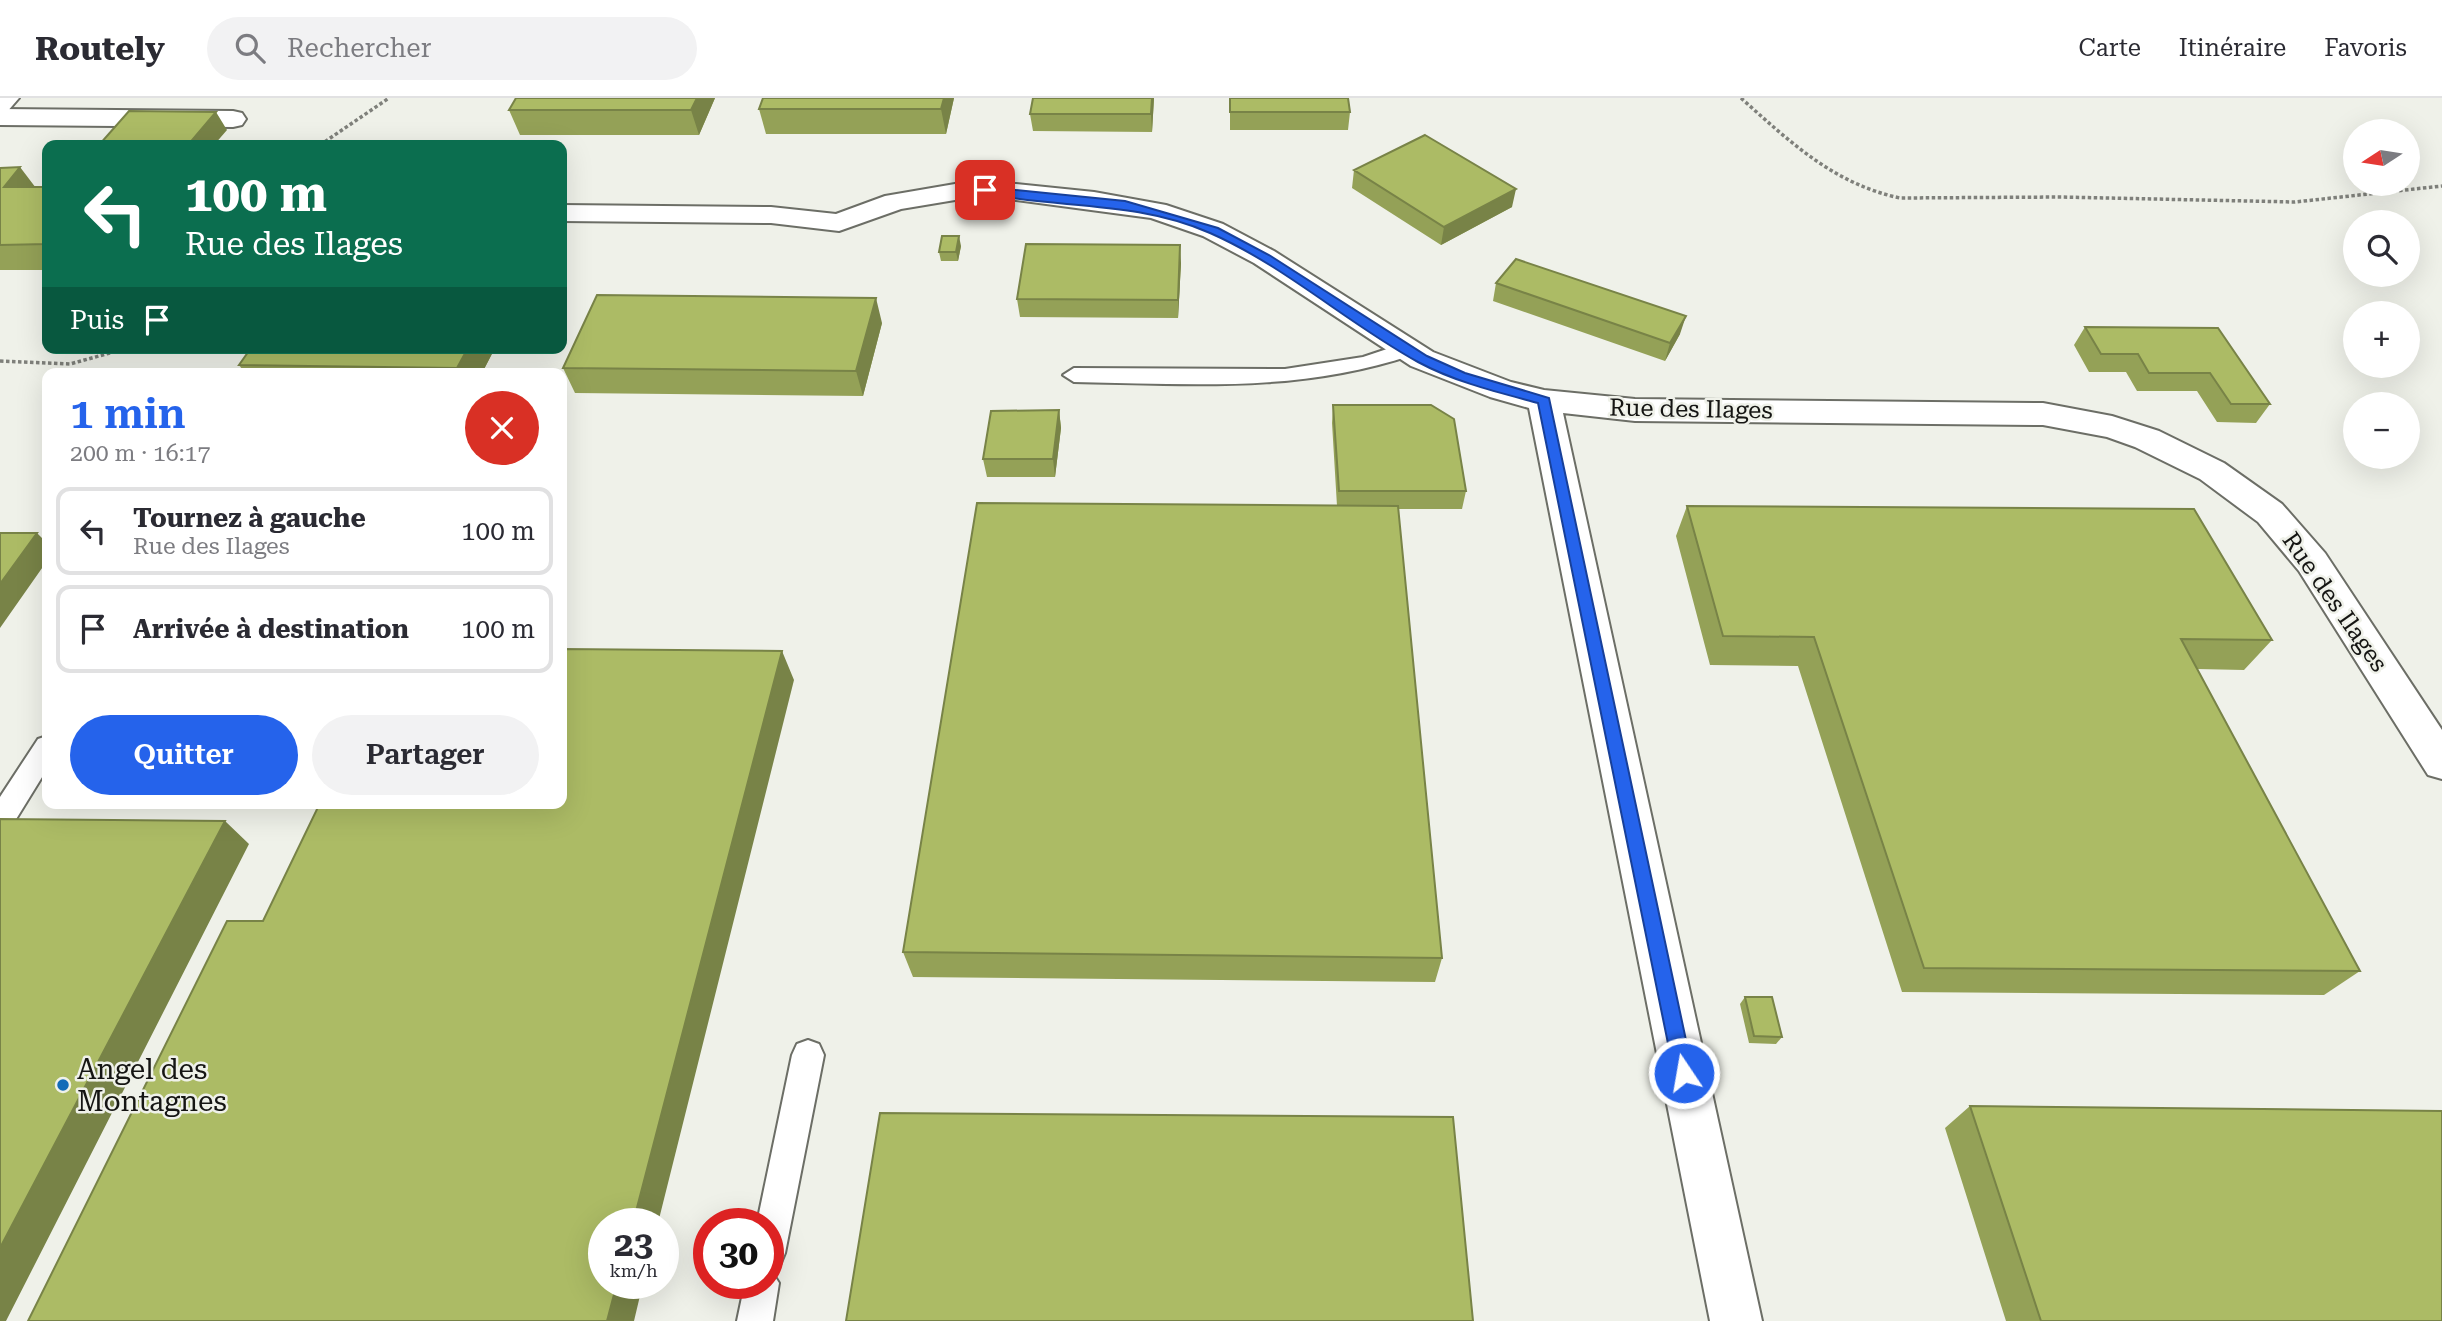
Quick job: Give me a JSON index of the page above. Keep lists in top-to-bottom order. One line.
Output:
{"streets":{"street":["Rue des Ilages"]},"places":["Angel des Montagnes"],"north":"left","page":{"header":"Routely","search":"Rechercher","nav":["Carte","Itinéraire","Favoris"],"map_buttons":["+","−"],"turn":["100 m","Rue des Ilages"],"then":"Puis","heading":["1 min","200 m · 16:17"],"list":[{"name":"Tournez à gauche","note":"Rue des Ilages","value":"100 m"},{"name":"Arrivée à destination","value":"100 m"}],"buttons":["Quitter","Partager"],"speed":"23 km/h","limit":"30"}}
